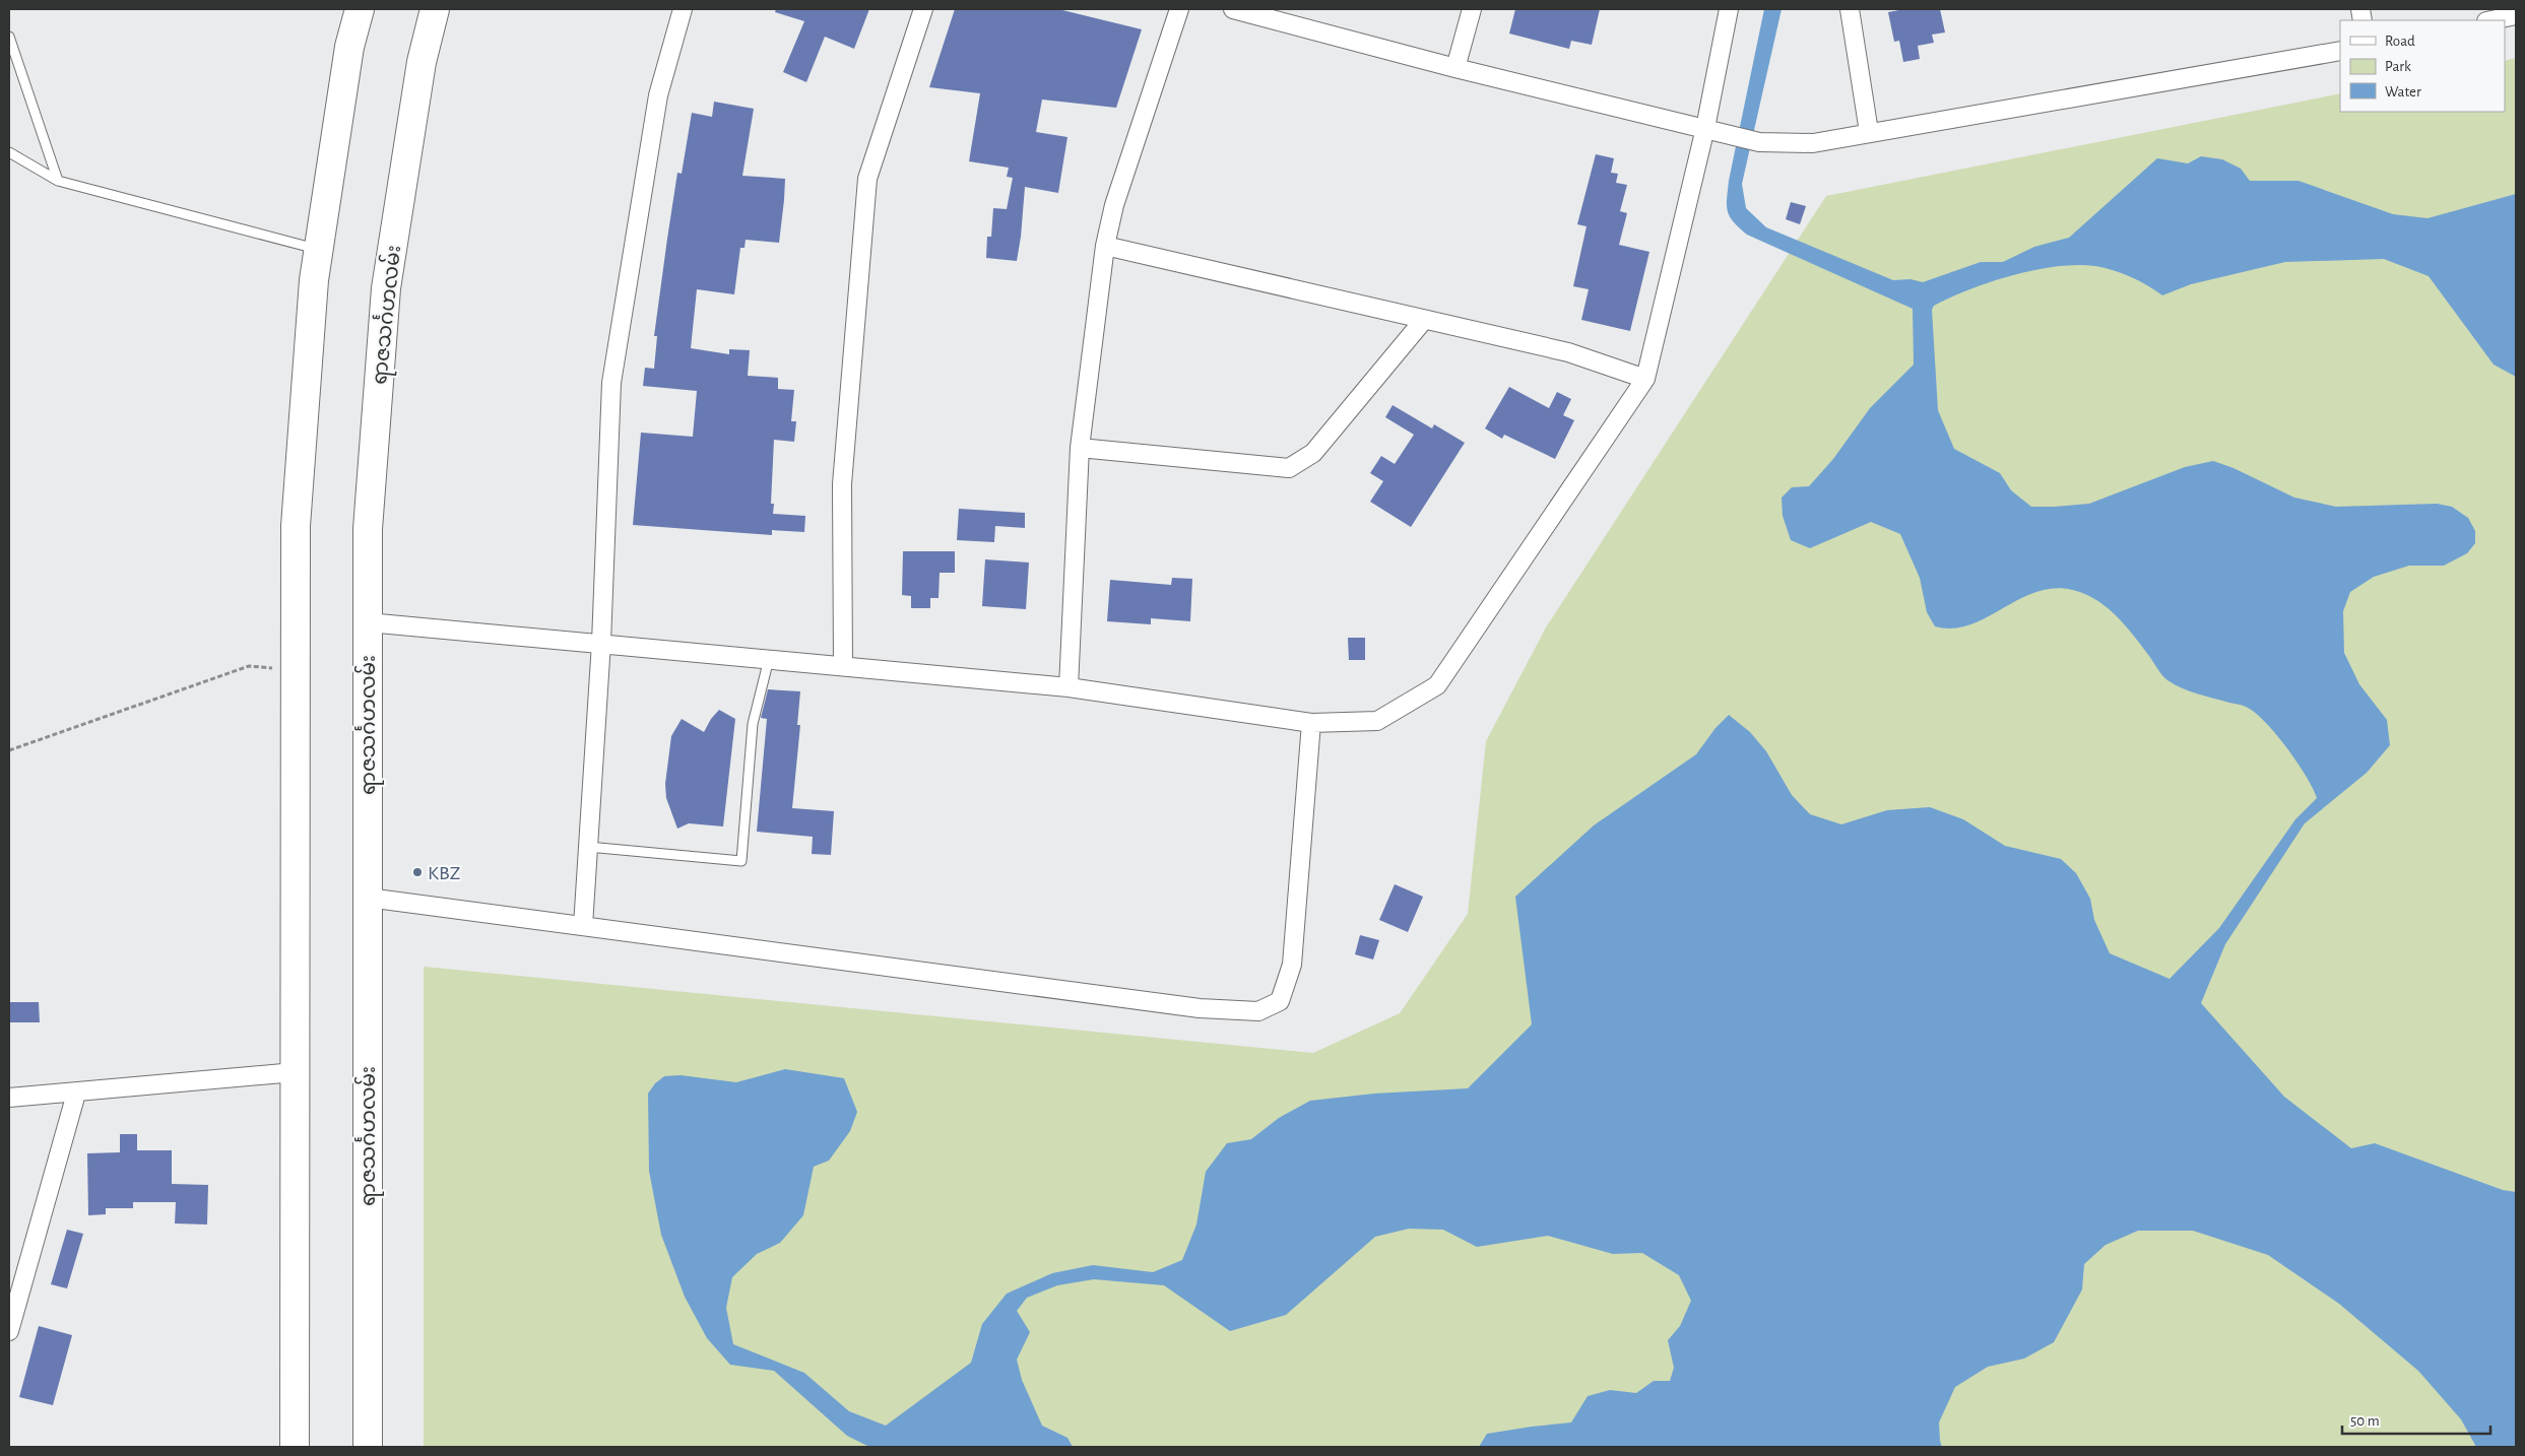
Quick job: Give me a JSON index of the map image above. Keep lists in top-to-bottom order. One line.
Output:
{"streets":{"main road":["ရာဇသင်္ဂဟလမ်း"]},"places":["KBZ"],"legend":["Road","Park","Water"],"scale_bar":"50 m"}
